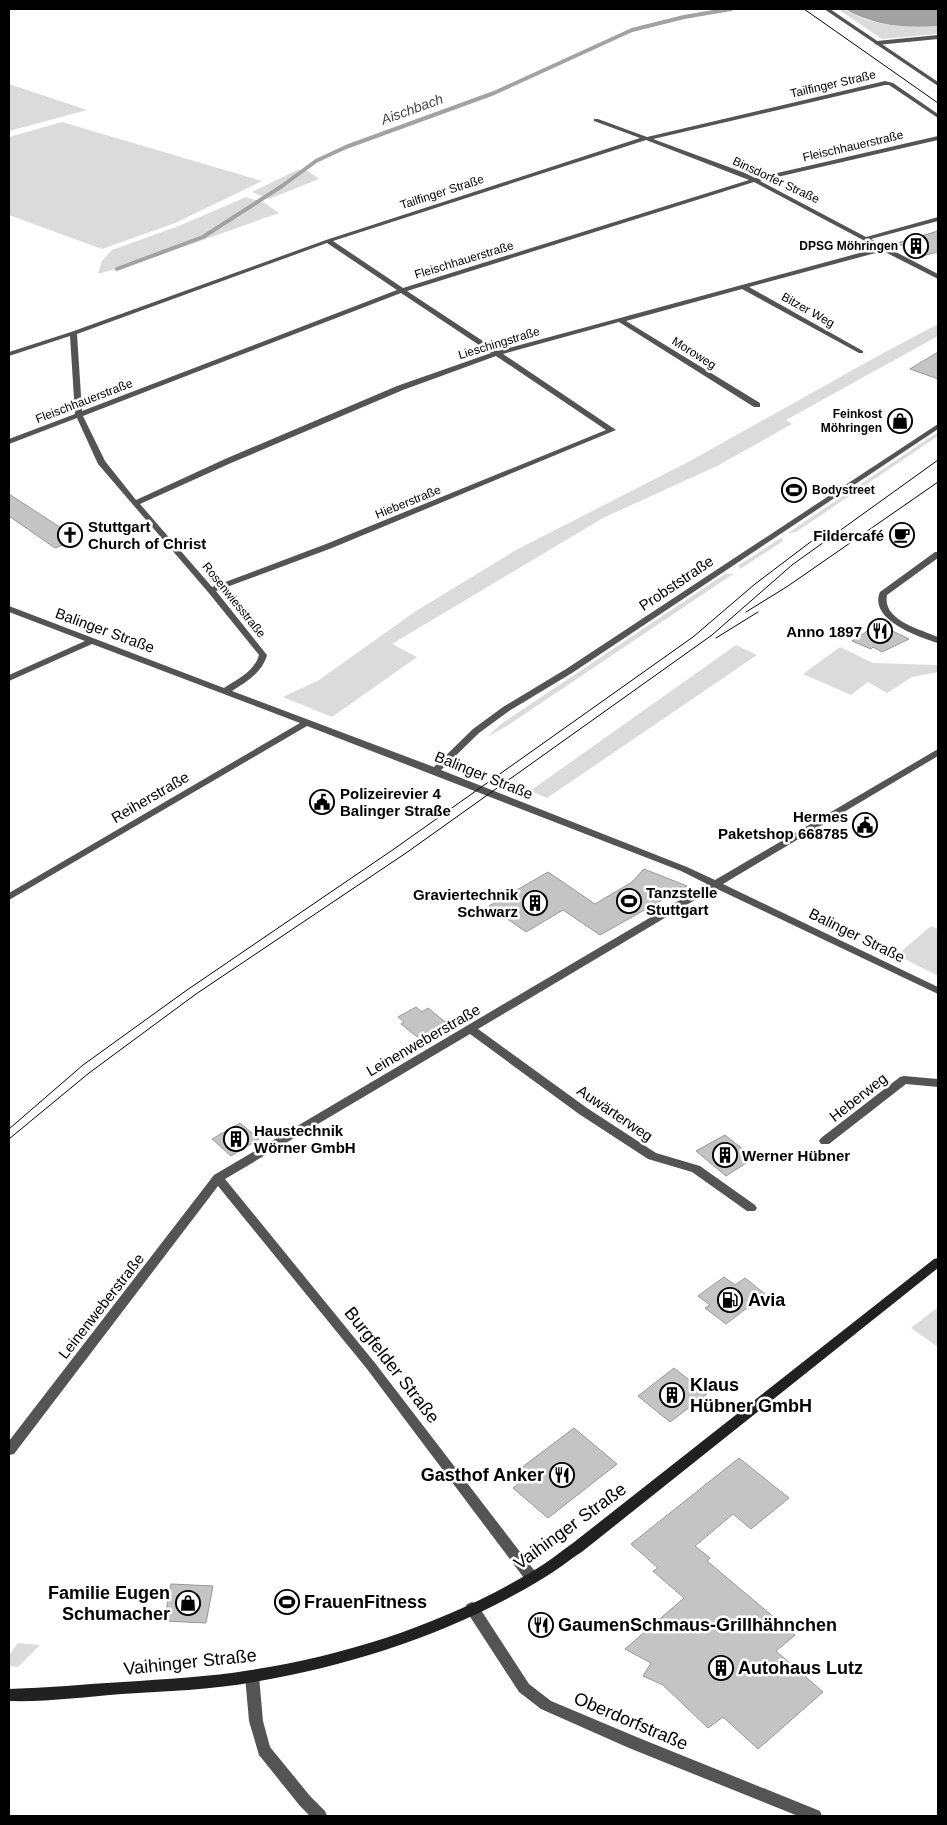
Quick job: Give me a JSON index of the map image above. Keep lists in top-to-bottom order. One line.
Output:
{"streets":{"main road":["Vaihinger Straße"],"street":["Tailfinger Straße","Fleischhauerstraße","Binsdorfer Straße","Bitzer Weg","Lieschingstraße","Moroweg","Hieberstraße","Probststraße","Rosenwiesstraße","Balinger Straße","Reiherstraße","Leinenweberstraße","Heberweg","Auwärterweg","Burgfelder Straße","Oberdorfstraße"]},"crossings":[["Tailfinger Straße","Binsdorfer Straße"],["Tailfinger Straße","Rosenwiesstraße"],["Fleischhauerstraße","Binsdorfer Straße"],["Fleischhauerstraße","Rosenwiesstraße"],["Binsdorfer Straße","Lieschingstraße"],["Bitzer Weg","Lieschingstraße"],["Lieschingstraße","Moroweg"],["Lieschingstraße","Hieberstraße"],["Lieschingstraße","Rosenwiesstraße"],["Hieberstraße","Rosenwiesstraße"],["Probststraße","Balinger Straße"],["Rosenwiesstraße","Balinger Straße"],["Balinger Straße","Reiherstraße"],["Balinger Straße","Leinenweberstraße"],["Leinenweberstraße","Auwärterweg"],["Leinenweberstraße","Burgfelder Straße"],["Burgfelder Straße","Vaihinger Straße"],["Vaihinger Straße","Oberdorfstraße"]],"water":["Aischbach"],"places":{"building":["DPSG Möhringen","Graviertechnik Schwarz","Haustechnik Wörner GmbH","Werner Hübner","Klaus Hübner GmbH","Autohaus Lutz"],"shop":["Feinkost Möhringen","Familie Eugen Schumacher"],"sports":["Bodystreet","Tanzstelle Stuttgart","FrauenFitness"],"church":["Stuttgart Church of Christ"],"cafe":["Fildercafé"],"restaurant":["Anno 1897","Gasthof Anker","GaumenSchmaus-Grillhähnchen"],"public building":["Polizeirevier 4 Balinger Straße","Hermes Paketshop 668785"],"fuel station":["Avia"]}}
